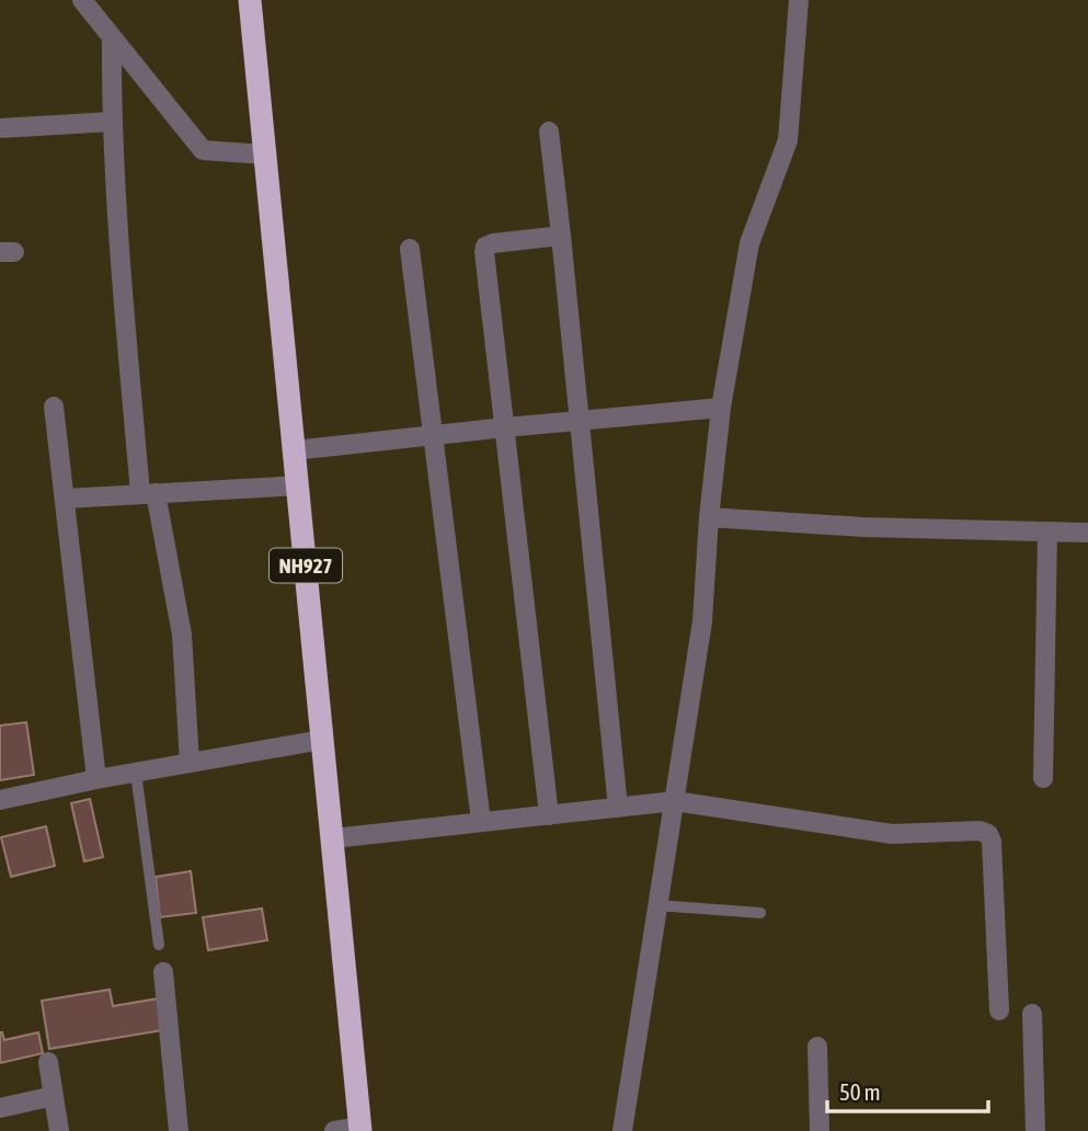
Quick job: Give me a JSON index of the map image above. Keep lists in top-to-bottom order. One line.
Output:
{"streets":{"highway":["NH927"]},"scale_bar":"50 m"}
